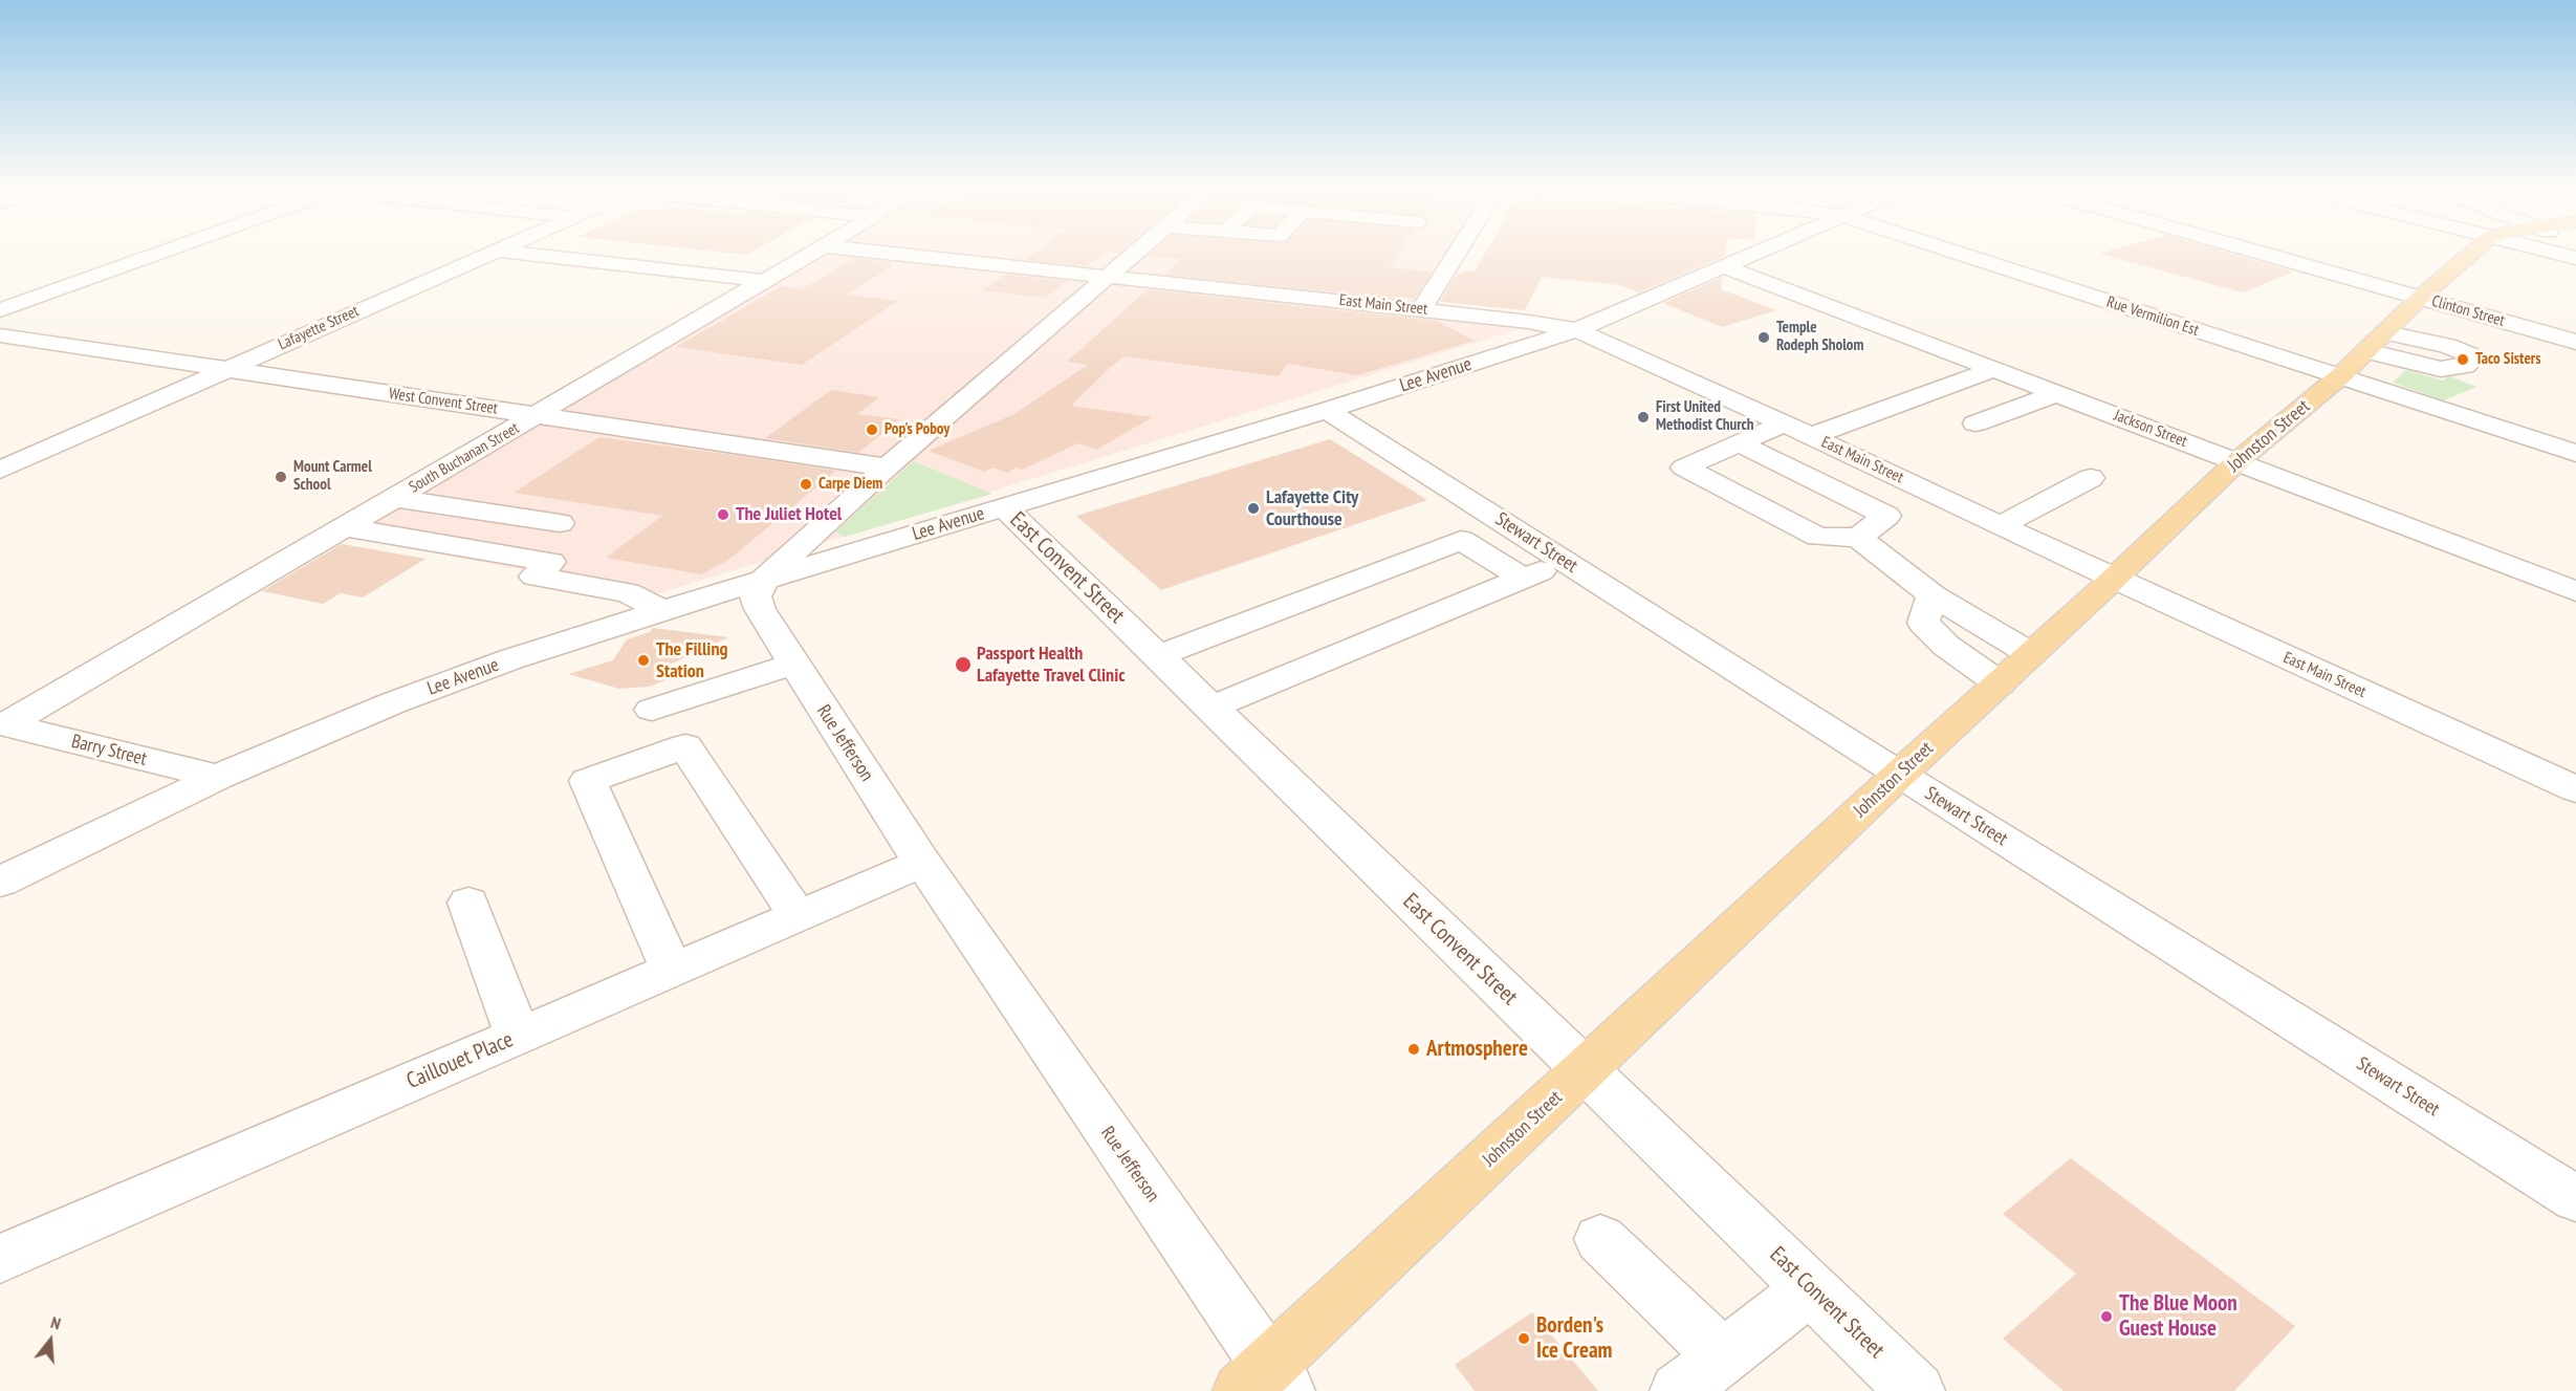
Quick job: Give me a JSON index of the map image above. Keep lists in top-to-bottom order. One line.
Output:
{"streets":{"main road":["Johnston Street"],"street":["East Main Street","Clinton Street","Rue Vermilion Est","Lafayette Street","Lee Avenue","West Convent Street","Jackson Street","South Buchanan Street","Stewart Street","East Convent Street","Rue Jefferson","Barry Street","Caillouet Place"]},"crossings":[["East Main Street","Lee Avenue"],["East Main Street","Johnston Street"],["Clinton Street","Johnston Street"],["Rue Vermilion Est","Johnston Street"],["Lafayette Street","West Convent Street"],["Lee Avenue","Jackson Street"],["Lee Avenue","Stewart Street"],["Lee Avenue","East Convent Street"],["Lee Avenue","Rue Jefferson"],["Lee Avenue","Barry Street"],["West Convent Street","South Buchanan Street"],["Jackson Street","Johnston Street"],["Johnston Street","Stewart Street"],["Johnston Street","East Convent Street"],["Johnston Street","Rue Jefferson"],["South Buchanan Street","Barry Street"],["Rue Jefferson","Caillouet Place"]],"places":["Temple Rodeph Sholom","Taco Sisters","First United Methodist Church","Pop's Poboy","Mount Carmel School","Carpe Diem","Lafayette City Courthouse","The Juliet Hotel","The Filling Station","Passport Health Lafayette Travel Clinic","Artmosphere","The Blue Moon Guest House","Borden's Ice Cream"],"north":"top"}
